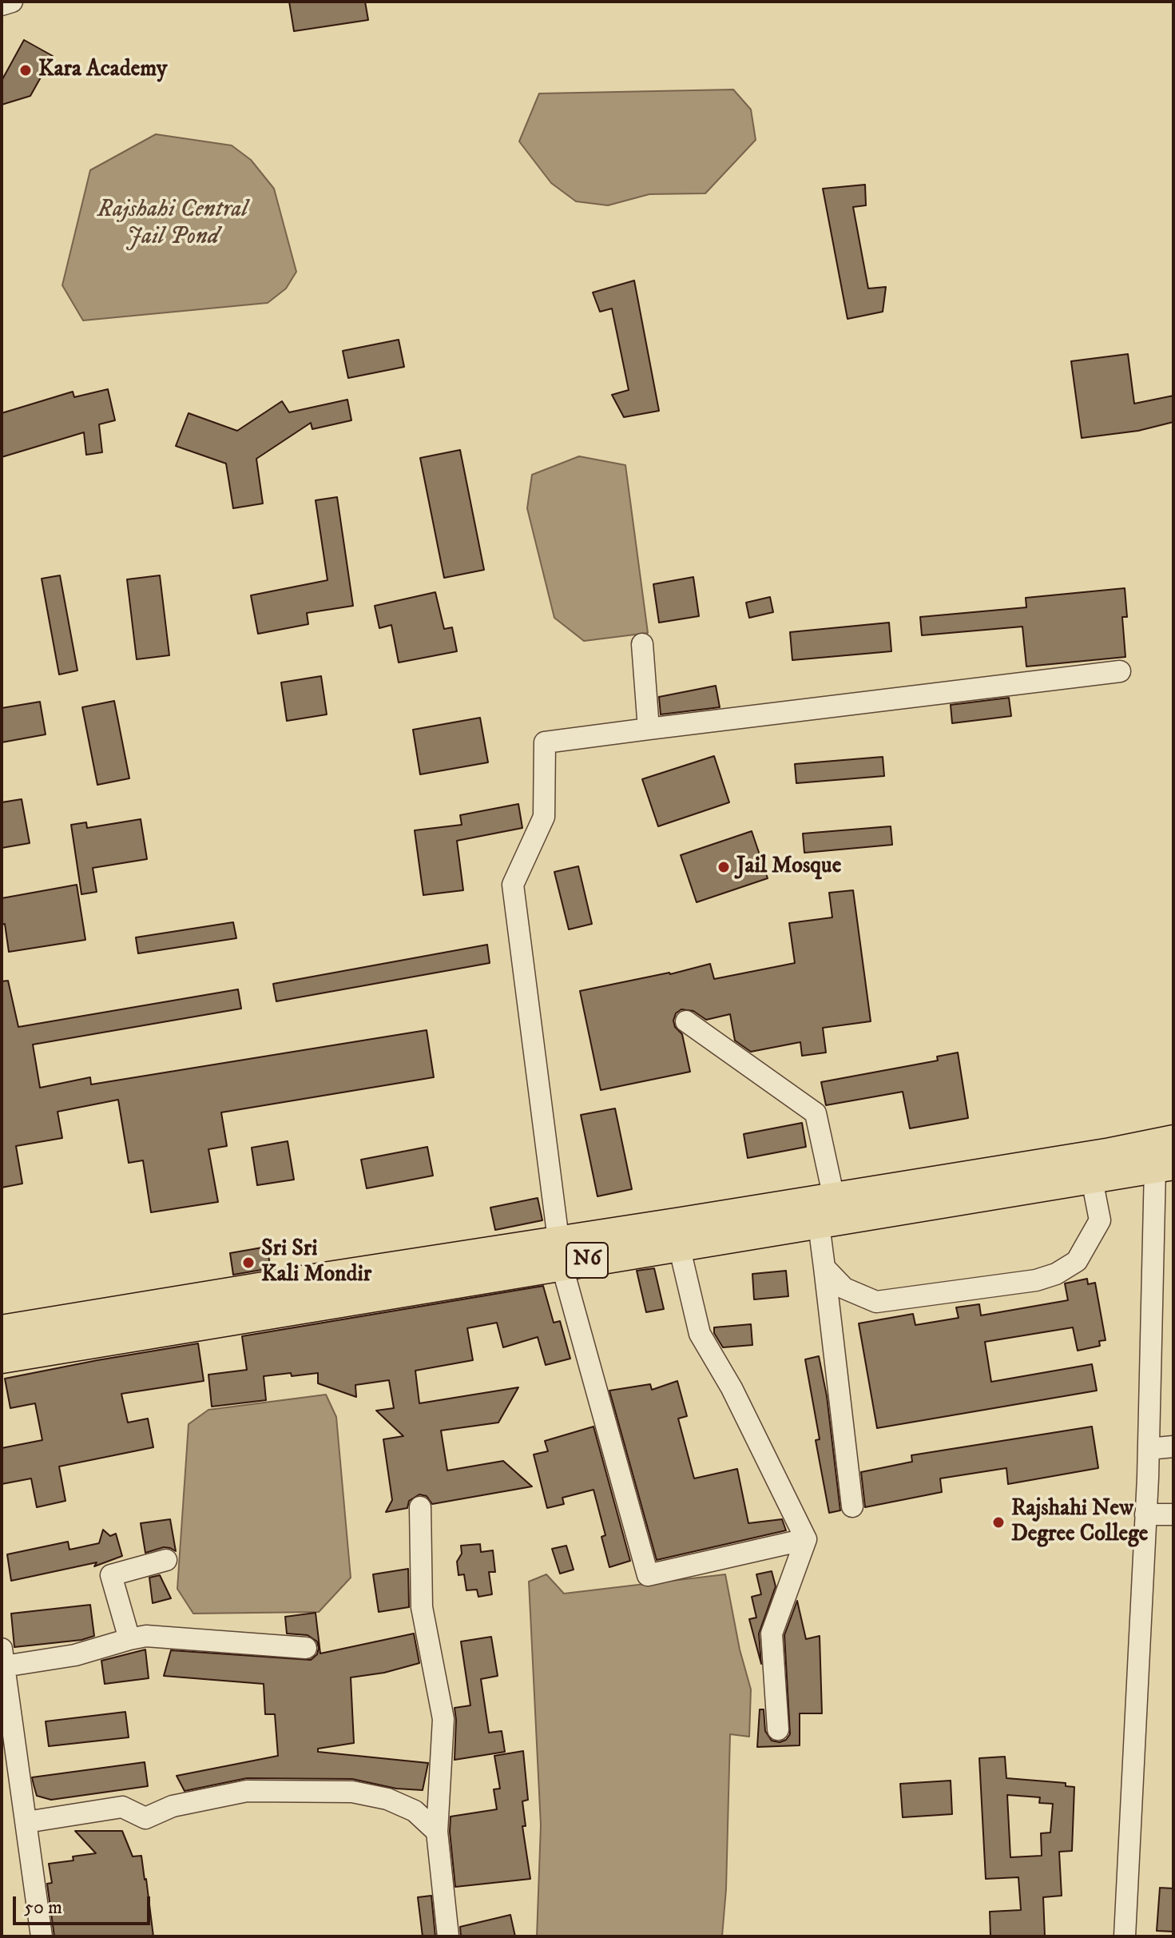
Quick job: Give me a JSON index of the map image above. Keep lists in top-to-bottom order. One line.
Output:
{"streets":{"highway":["N6"]},"water":["Rajshahi Central Jail Pond"],"places":["Kara Academy","Jail Mosque","Sri Sri Kali Mondir","Rajshahi New Degree College"],"scale_bar":"50 m"}
